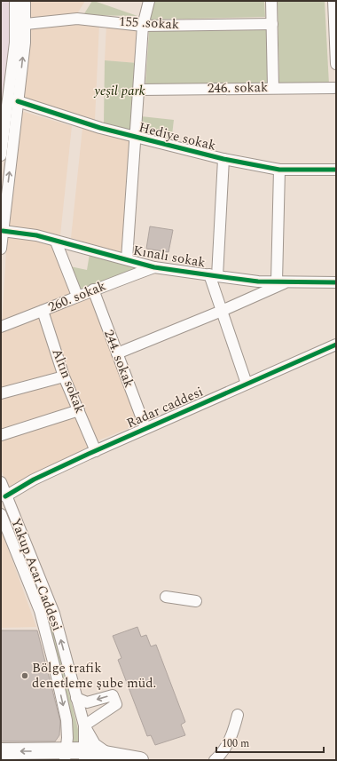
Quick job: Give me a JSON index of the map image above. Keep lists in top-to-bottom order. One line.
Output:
{"streets":{"street":["155 .sokak","246. sokak","Hediye sokak","Kınalı sokak","260. sokak","244. sokak","Altın sokak","Radar caddesi","Yakup Acar Caddesi"]},"crossings":[["Kınalı sokak","260. sokak"],["260. sokak","244. sokak"],["260. sokak","Altın sokak"],["244. sokak","Radar caddesi"],["Altın sokak","Radar caddesi"],["Radar caddesi","Yakup Acar Caddesi"]],"parks":["yeşil park"],"places":["Bölge trafik denetleme şube müd."],"scale_bar":"100 m"}
